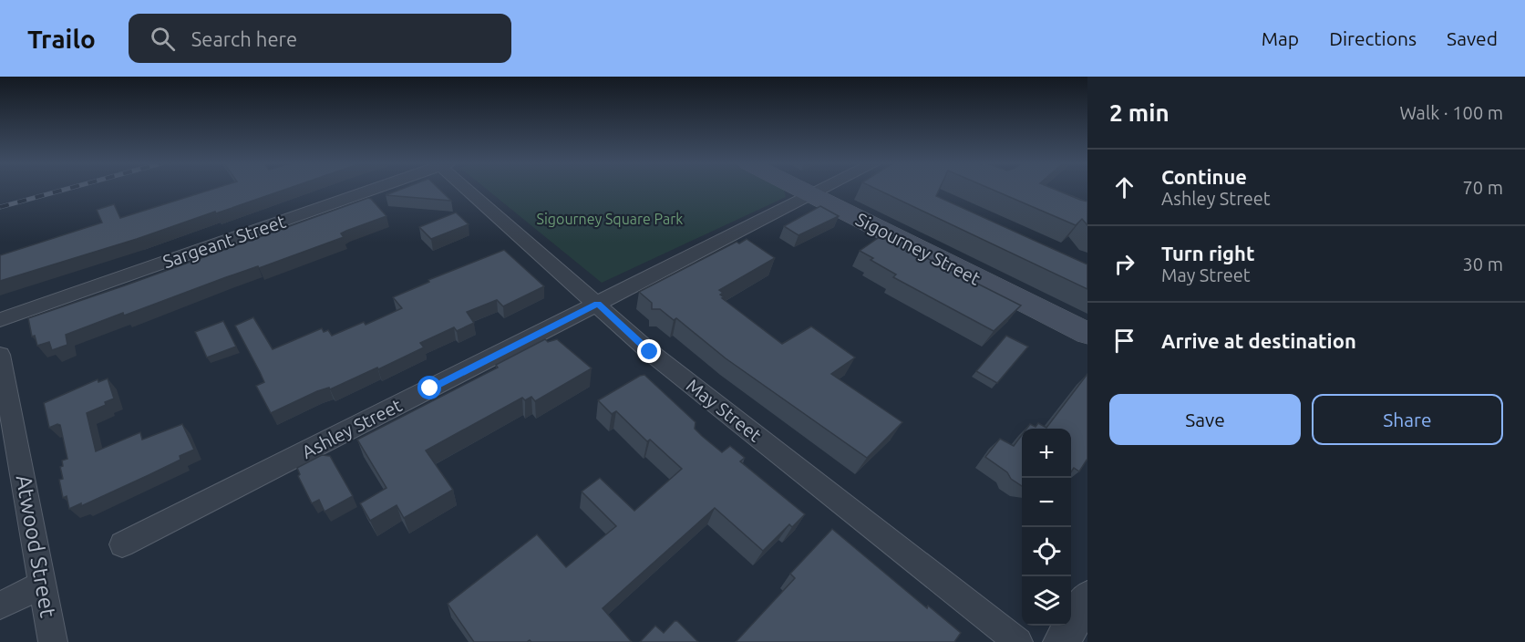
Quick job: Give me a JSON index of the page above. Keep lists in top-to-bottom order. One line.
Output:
{"streets":{"main road":["Sigourney Street"],"street":["Sargeant Street","May Street","Ashley Street","Atwood Street"]},"crossings":[["Sigourney Street","Ashley Street"],["May Street","Ashley Street"]],"parks":["Sigourney Square Park"],"page":{"header":"Trailo","search":"Search here","nav":["Map","Directions","Saved"],"heading":["2 min","Walk · 100 m"],"list":[["Continue","Ashley Street","70 m"],["Turn right","May Street","30 m"],"Arrive at destination"],"buttons":["Save","Share"],"map_buttons":["+","−"]}}
